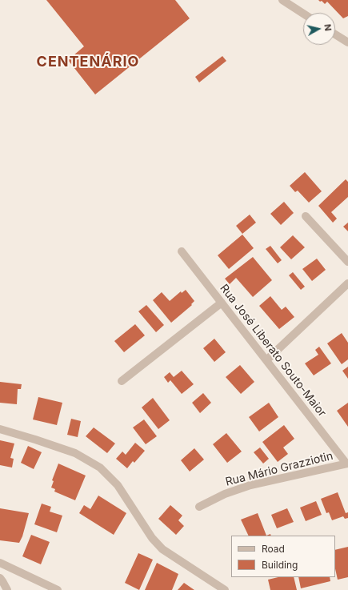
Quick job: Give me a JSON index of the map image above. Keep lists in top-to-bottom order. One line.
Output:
{"streets":{"street":["Rua José Liberato Souto-Maior","Rua Mário Grazziotin"]},"crossings":[["Rua José Liberato Souto-Maior","Rua Mário Grazziotin"]],"districts":["CENTENÁRIO"],"legend":["Road","Building"],"north":"right"}
